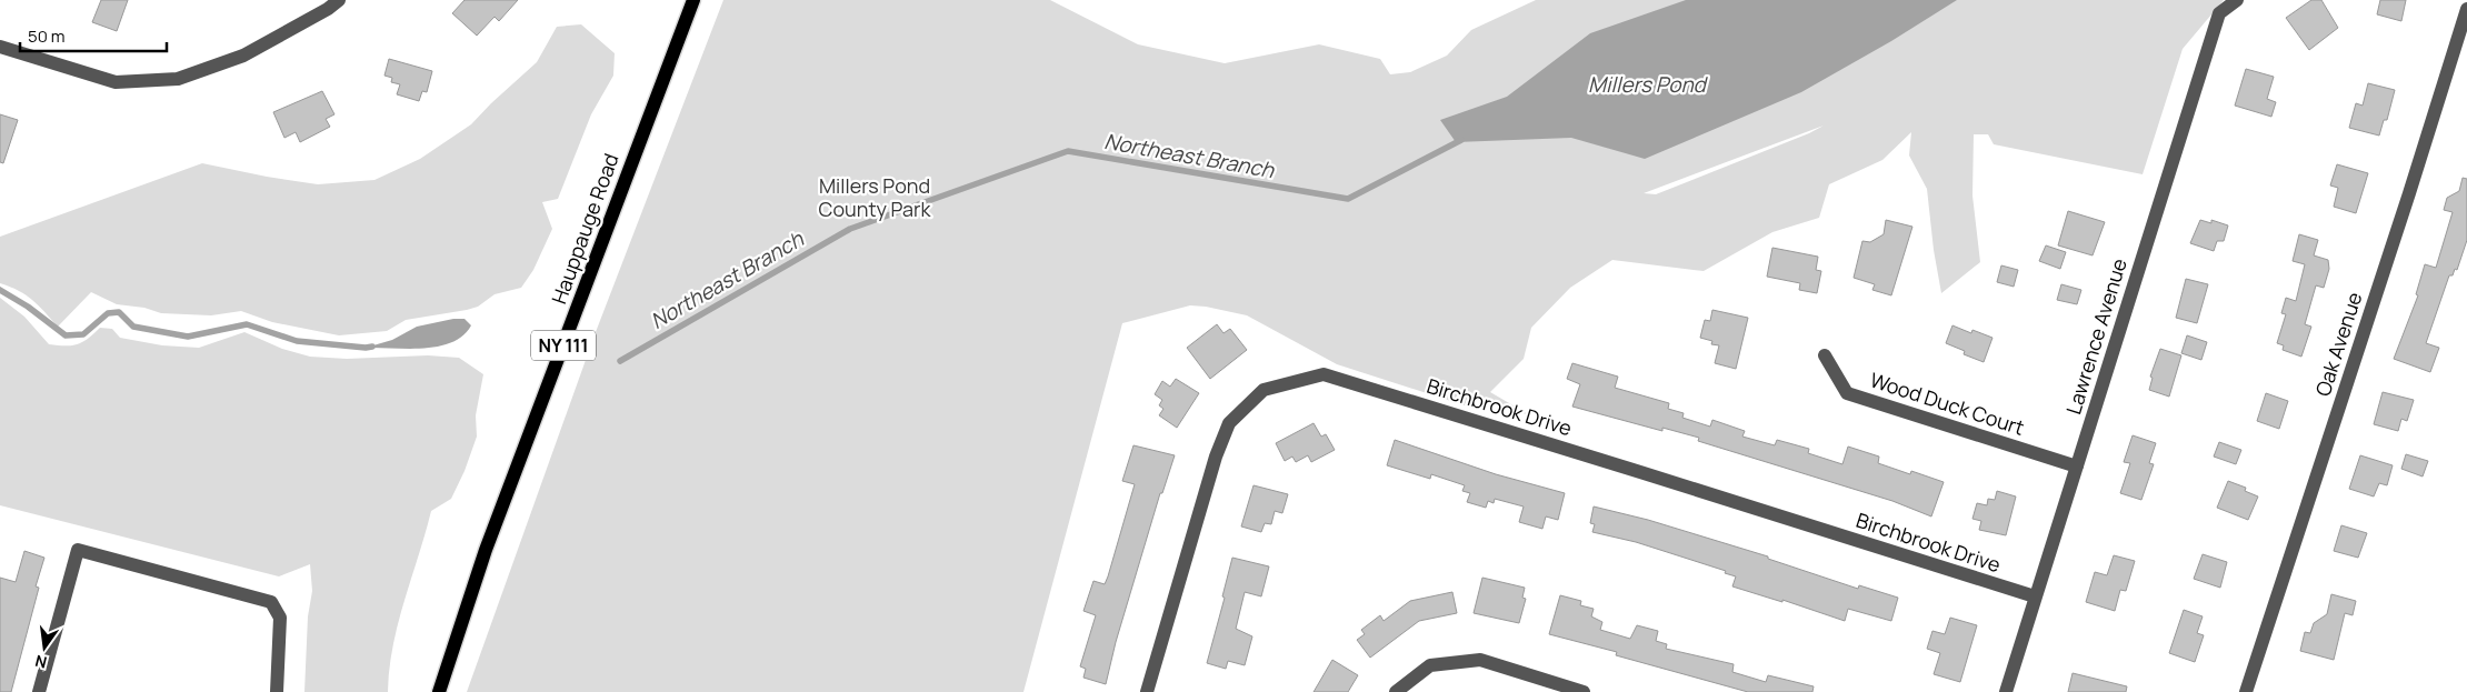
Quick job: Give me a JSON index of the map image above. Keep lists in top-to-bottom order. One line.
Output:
{"streets":{"main road":["Hauppauge Road","NY 111"],"street":["Lawrence Avenue","Oak Avenue","Wood Duck Court","Birchbrook Drive"]},"crossings":[["Lawrence Avenue","Wood Duck Court"],["Lawrence Avenue","Birchbrook Drive"]],"water":["Millers Pond","Northeast Branch"],"parks":["Millers Pond County Park"],"scale_bar":"50 m","north":"bottom"}
